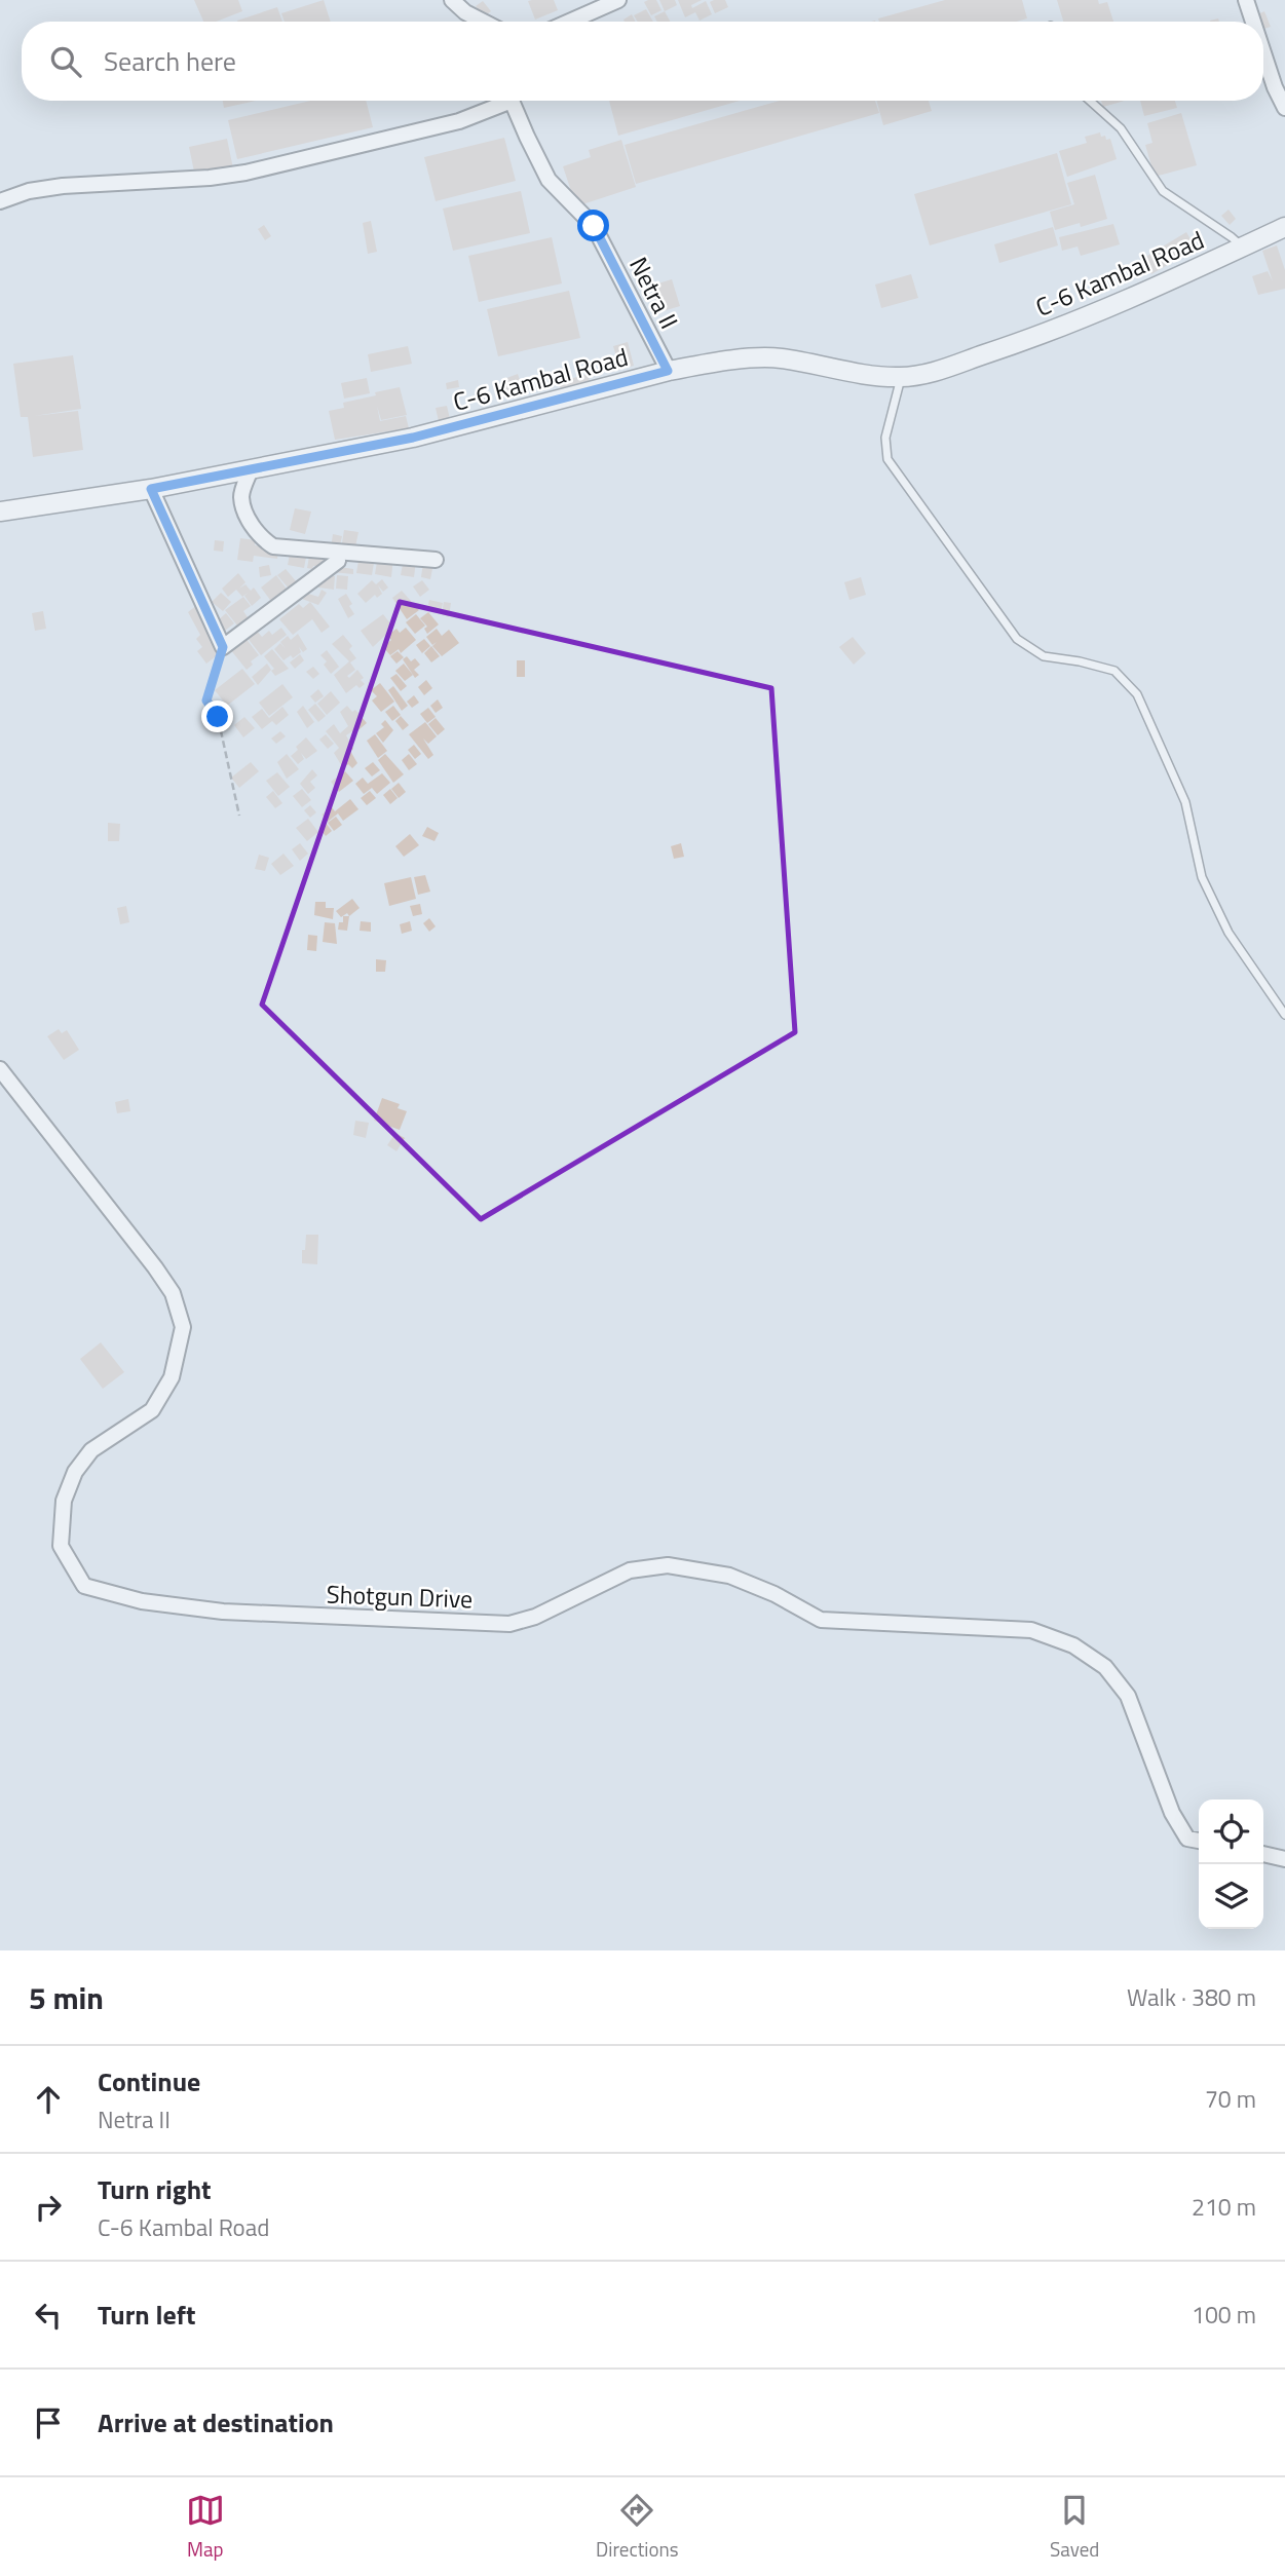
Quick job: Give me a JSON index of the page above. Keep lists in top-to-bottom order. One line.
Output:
{"streets":{"street":["C-6 Kambal Road","Netra II","Shotgun Drive"]},"crossings":[["C-6 Kambal Road","Netra II"]],"page":{"search":"Search here","heading":["5 min","Walk · 380 m"],"list":[["Continue","Netra II","70 m"],["Turn right","C-6 Kambal Road","210 m"],["Turn left","100 m"],"Arrive at destination"],"nav":["Map","Directions","Saved"]}}
